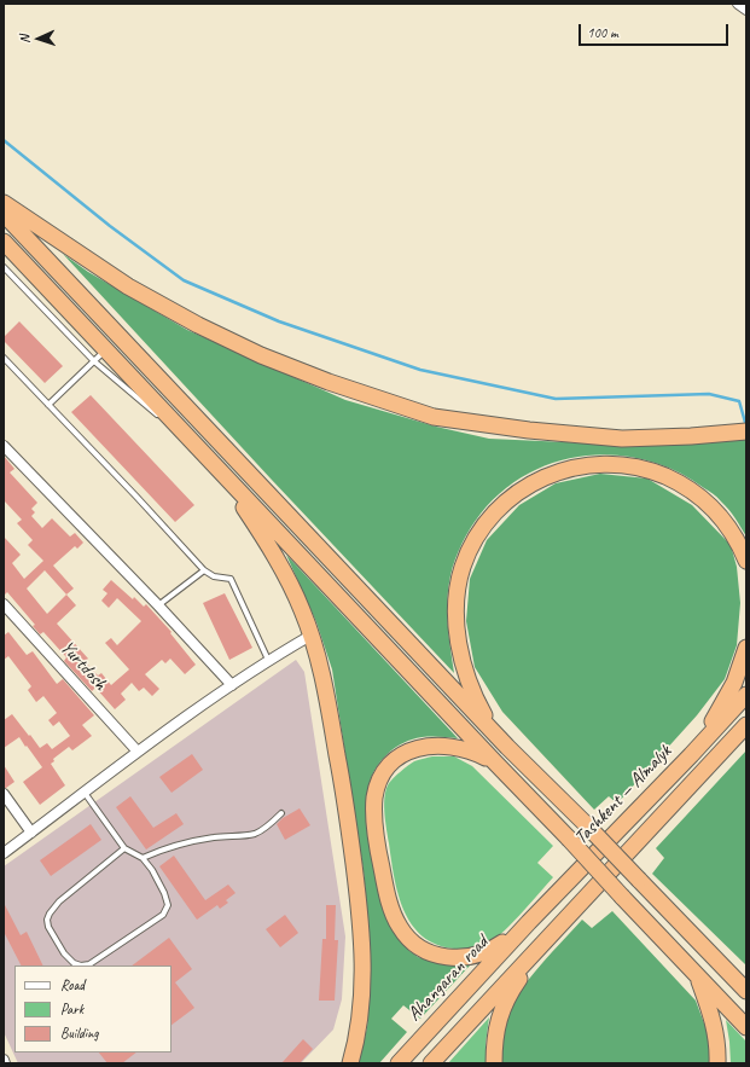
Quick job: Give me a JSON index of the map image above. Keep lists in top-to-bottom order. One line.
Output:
{"streets":{"highway":["Tashkent — Almalyk","Ahangaran road"],"street":["Yurtdosh"]},"crossings":[["Tashkent — Almalyk","Ahangaran road"]],"legend":["Road","Park","Building"],"scale_bar":"100 m","north":"left"}
